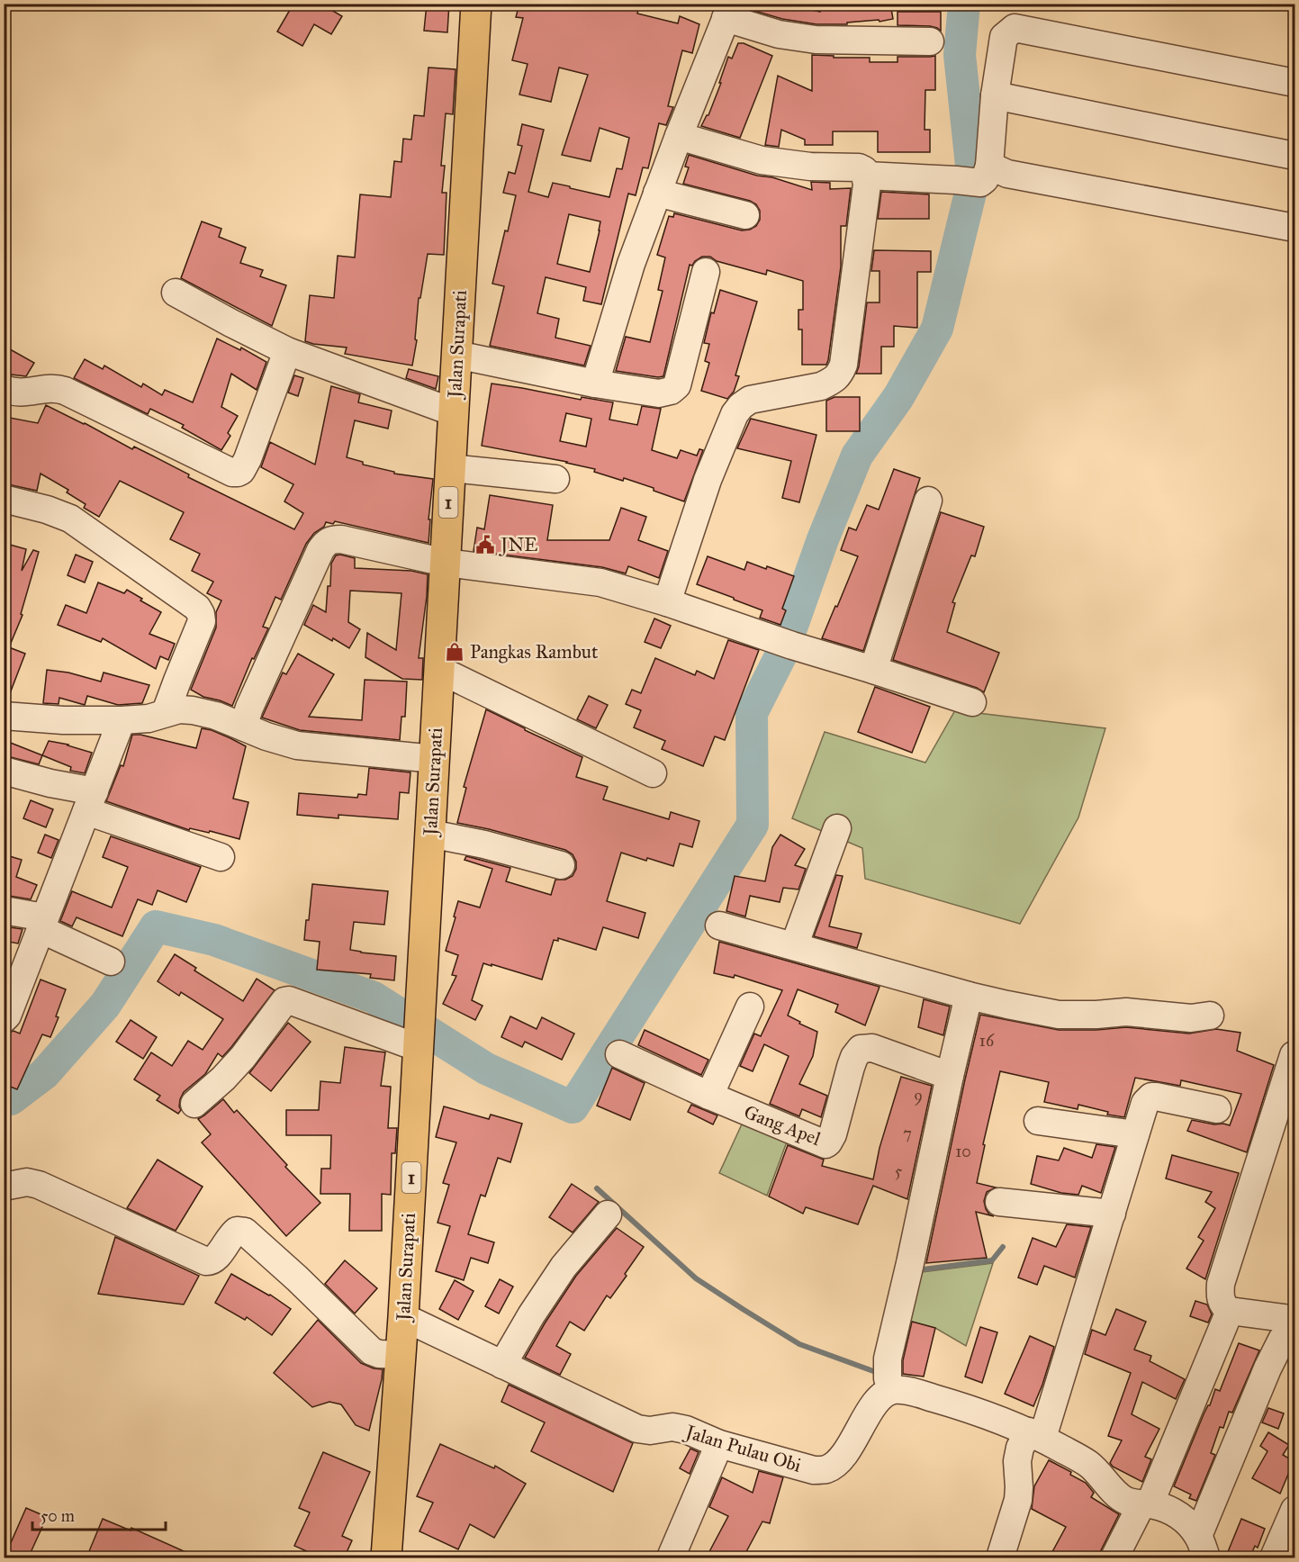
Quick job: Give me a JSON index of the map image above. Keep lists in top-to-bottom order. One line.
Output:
{"streets":{"highway":["Jalan Surapati","1"],"street":["Gang Apel","Jalan Pulau Obi"]},"crossings":[["Jalan Surapati","Jalan Pulau Obi"]],"places":{"public building":["JNE"],"shop":["Pangkas Rambut"]},"house_numbers":["16","9","7","10","5"],"scale_bar":"50 m"}
